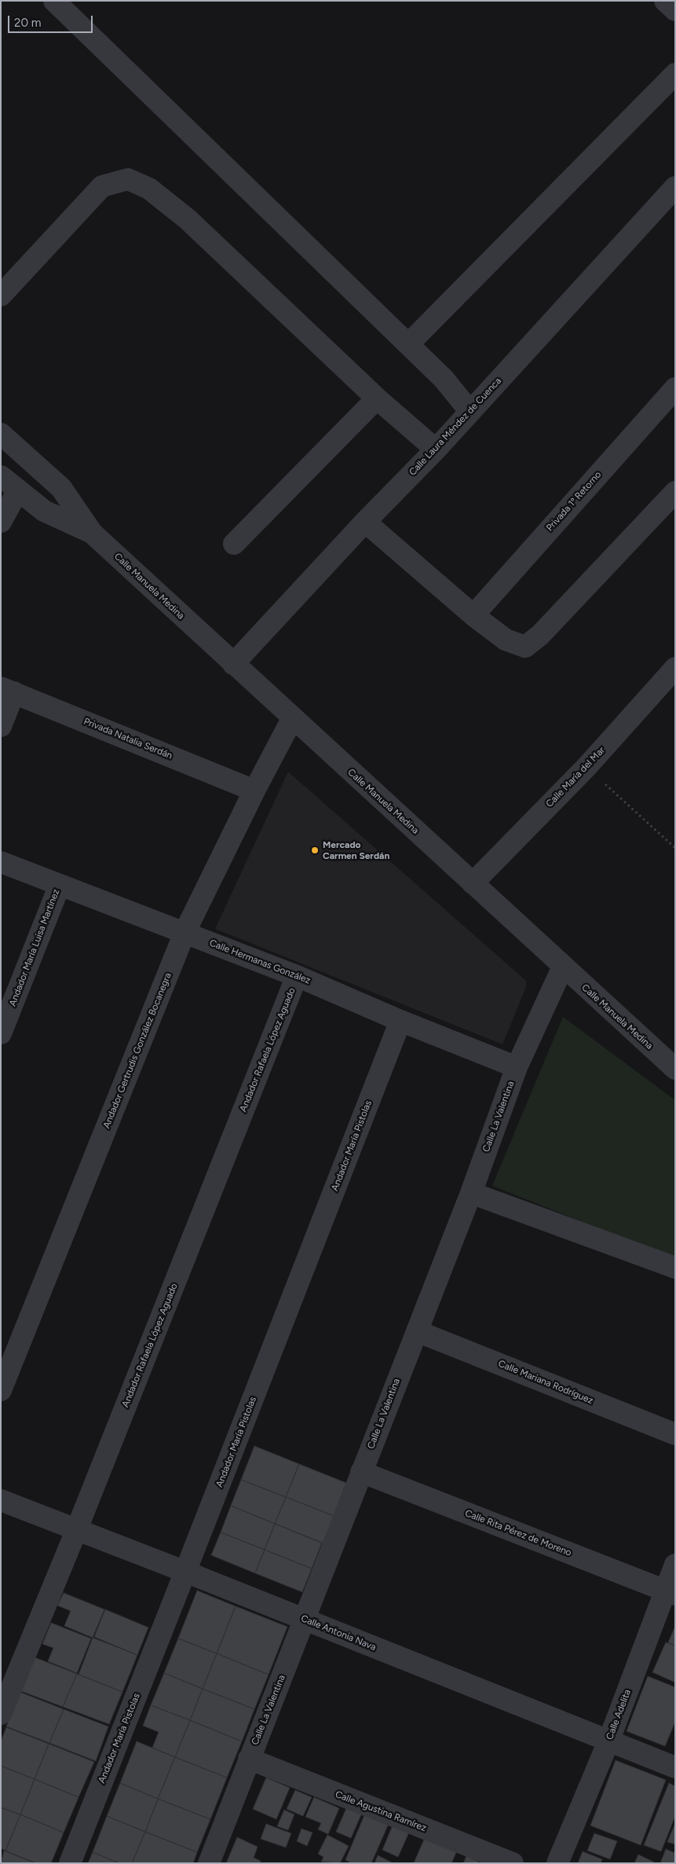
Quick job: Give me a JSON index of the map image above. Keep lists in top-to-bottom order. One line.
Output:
{"streets":{"street":["Calle Laura Méndez de Cuenca","Privada 1º Retorno","Calle Manuela Medina","Privada Natalia Serdán","Calle María del Mar","Andador María Luisa Martínez","Calle Hermanas González","Andador Rafaela López Aguado","Andador Gertrudis González Bocanegra","Calle La Valentina","Andador María Pistolas","Calle Mariana Rodríguez","Calle Rita Pérez de Moreno","Calle Antonia Nava","Calle Adelita","Calle Agustina Ramírez"]},"crossings":[["Calle Laura Méndez de Cuenca","Calle Manuela Medina"],["Calle Manuela Medina","Calle María del Mar"],["Calle Manuela Medina","Andador Gertrudis González Bocanegra"],["Calle Manuela Medina","Calle La Valentina"],["Privada Natalia Serdán","Andador Gertrudis González Bocanegra"],["Andador María Luisa Martínez","Calle Hermanas González"],["Calle Hermanas González","Andador Rafaela López Aguado"],["Calle Hermanas González","Andador Gertrudis González Bocanegra"],["Calle Hermanas González","Calle La Valentina"],["Calle Hermanas González","Andador María Pistolas"],["Andador Rafaela López Aguado","Calle Antonia Nava"],["Calle La Valentina","Calle Mariana Rodríguez"],["Calle La Valentina","Calle Rita Pérez de Moreno"],["Calle La Valentina","Calle Antonia Nava"],["Calle La Valentina","Calle Agustina Ramírez"],["Andador María Pistolas","Calle Antonia Nava"],["Calle Rita Pérez de Moreno","Calle Adelita"],["Calle Antonia Nava","Calle Adelita"]],"places":["Mercado Carmen Serdán"],"scale_bar":"20 m"}
